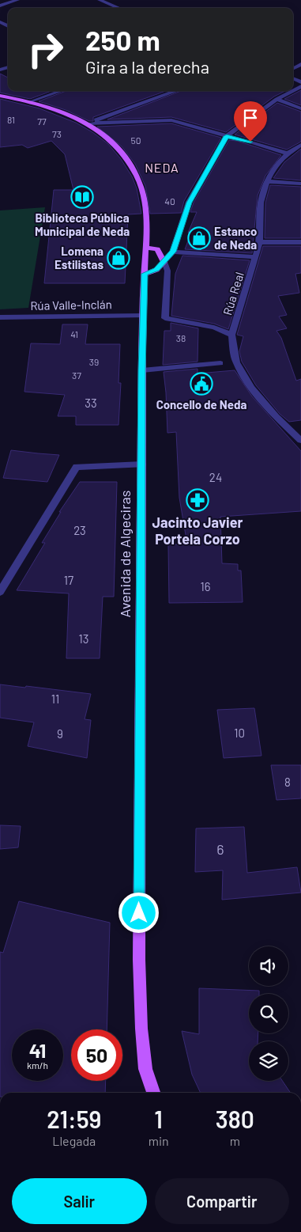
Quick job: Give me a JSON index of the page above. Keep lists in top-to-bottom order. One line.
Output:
{"streets":{"main road":["Avenida de Algeciras"],"street":["Rúa Real","Rúa Valle-Inclán"]},"crossings":[["Rúa Valle-Inclán","Avenida de Algeciras"]],"districts":["NEDA"],"places":{"library":["Biblioteca Pública Municipal de Neda"],"shop":["Estanco de Neda","Lomena Estilistas"],"public building":["Concello de Neda"],"pharmacy":["Jacinto Javier Portela Corzo"]},"house_numbers":["81","77","73","50","40","41","38","39","37","33","24","23","17","16","13","11","10","9","8","6"],"page":{"turn":["250 m","Gira a la derecha"],"speed":"41 km/h","limit":"50","eta":["21:59","Llegada","1","min","380","m"],"buttons":["Salir","Compartir"]}}
